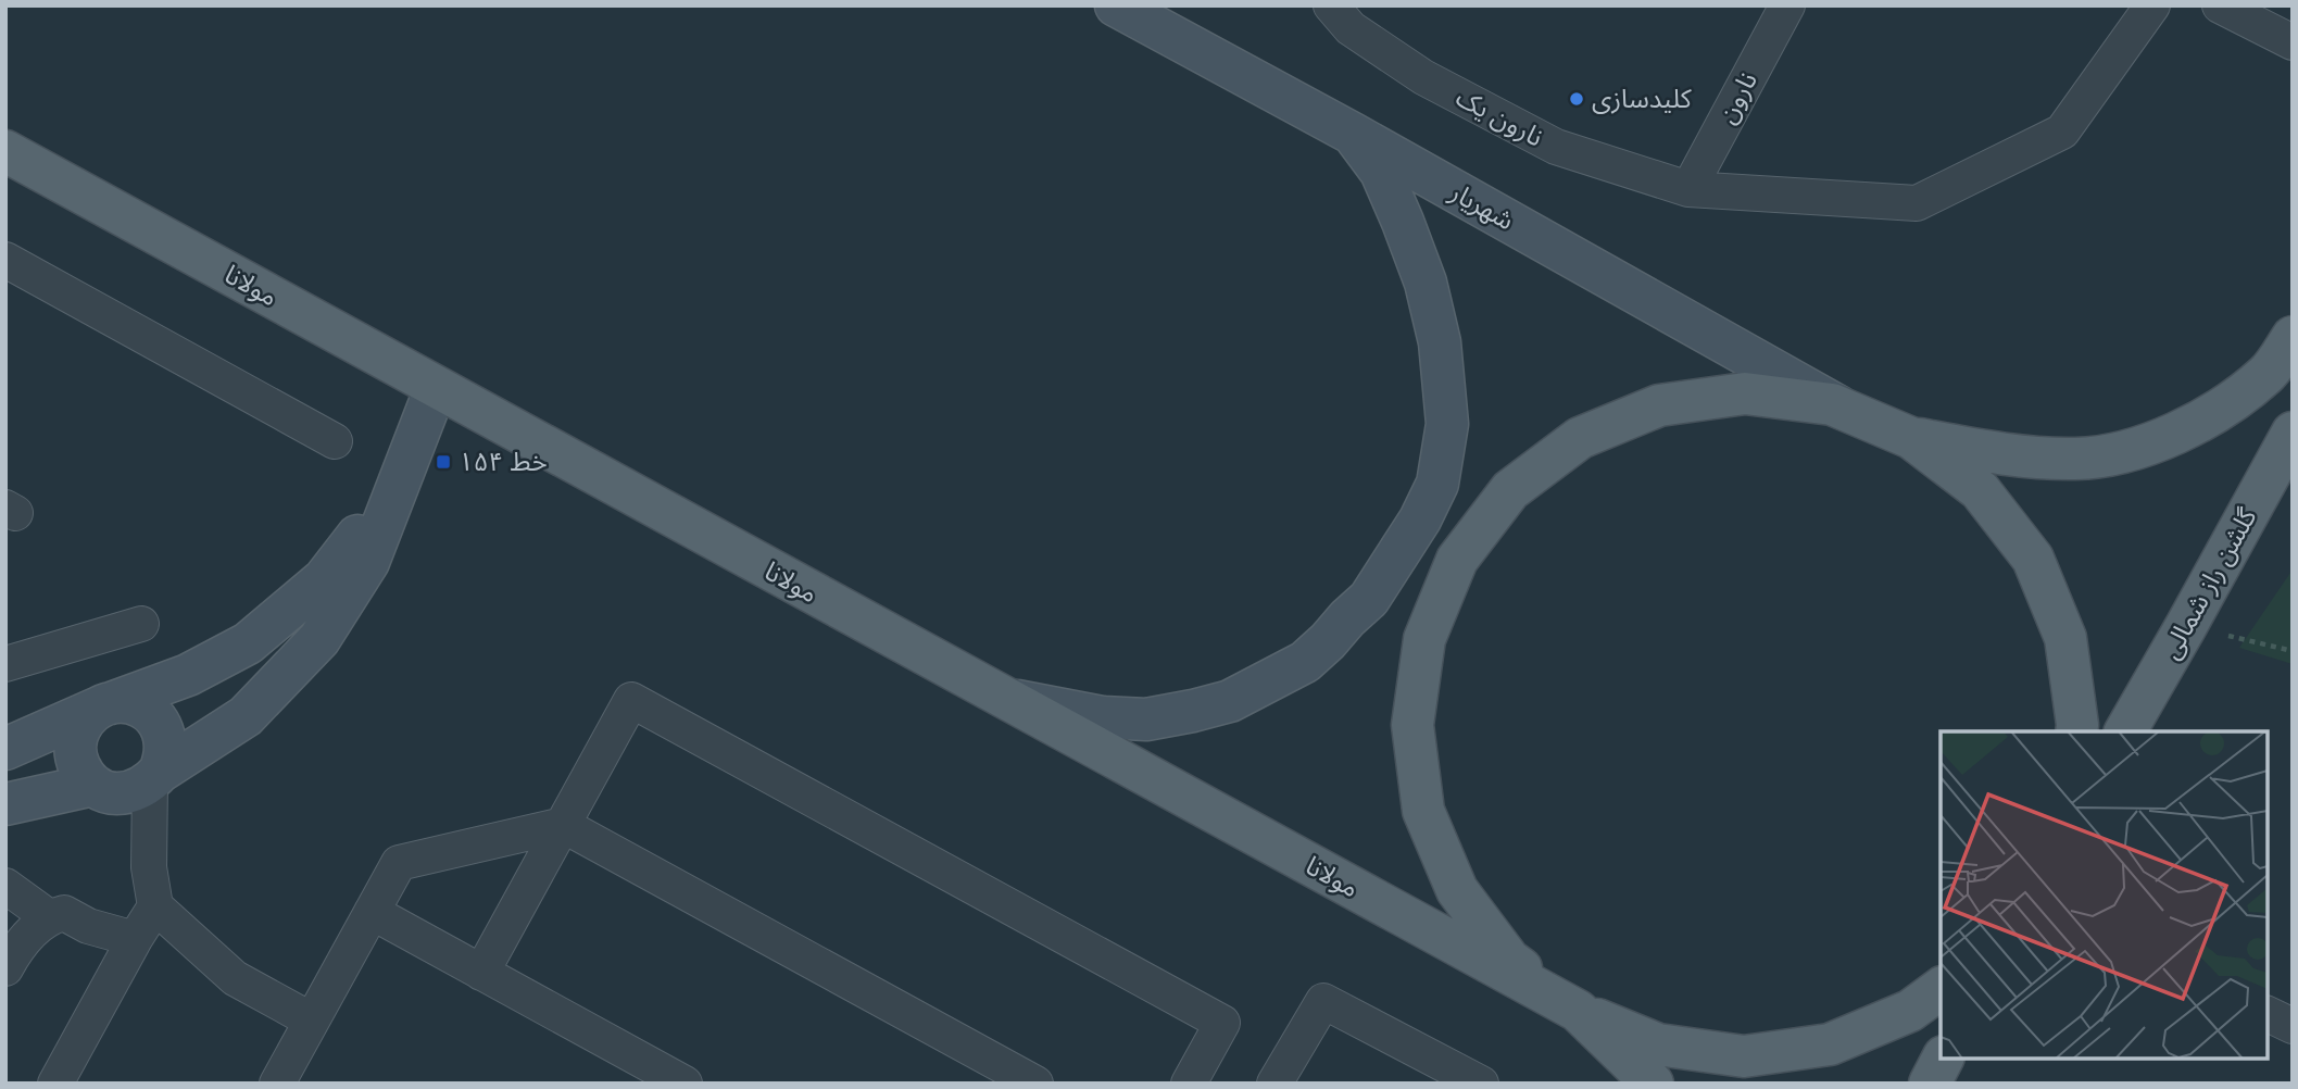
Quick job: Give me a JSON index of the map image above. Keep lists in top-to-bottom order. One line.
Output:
{"streets":{"main road":["شهریار","مولانا","گلشن راز شمالی"],"street":["نارون","نارون یک"]},"crossings":[["نارون","نارون یک"]],"places":{"other":["کلیدسازی"],"transit":["خط ۱۵۴"]}}
